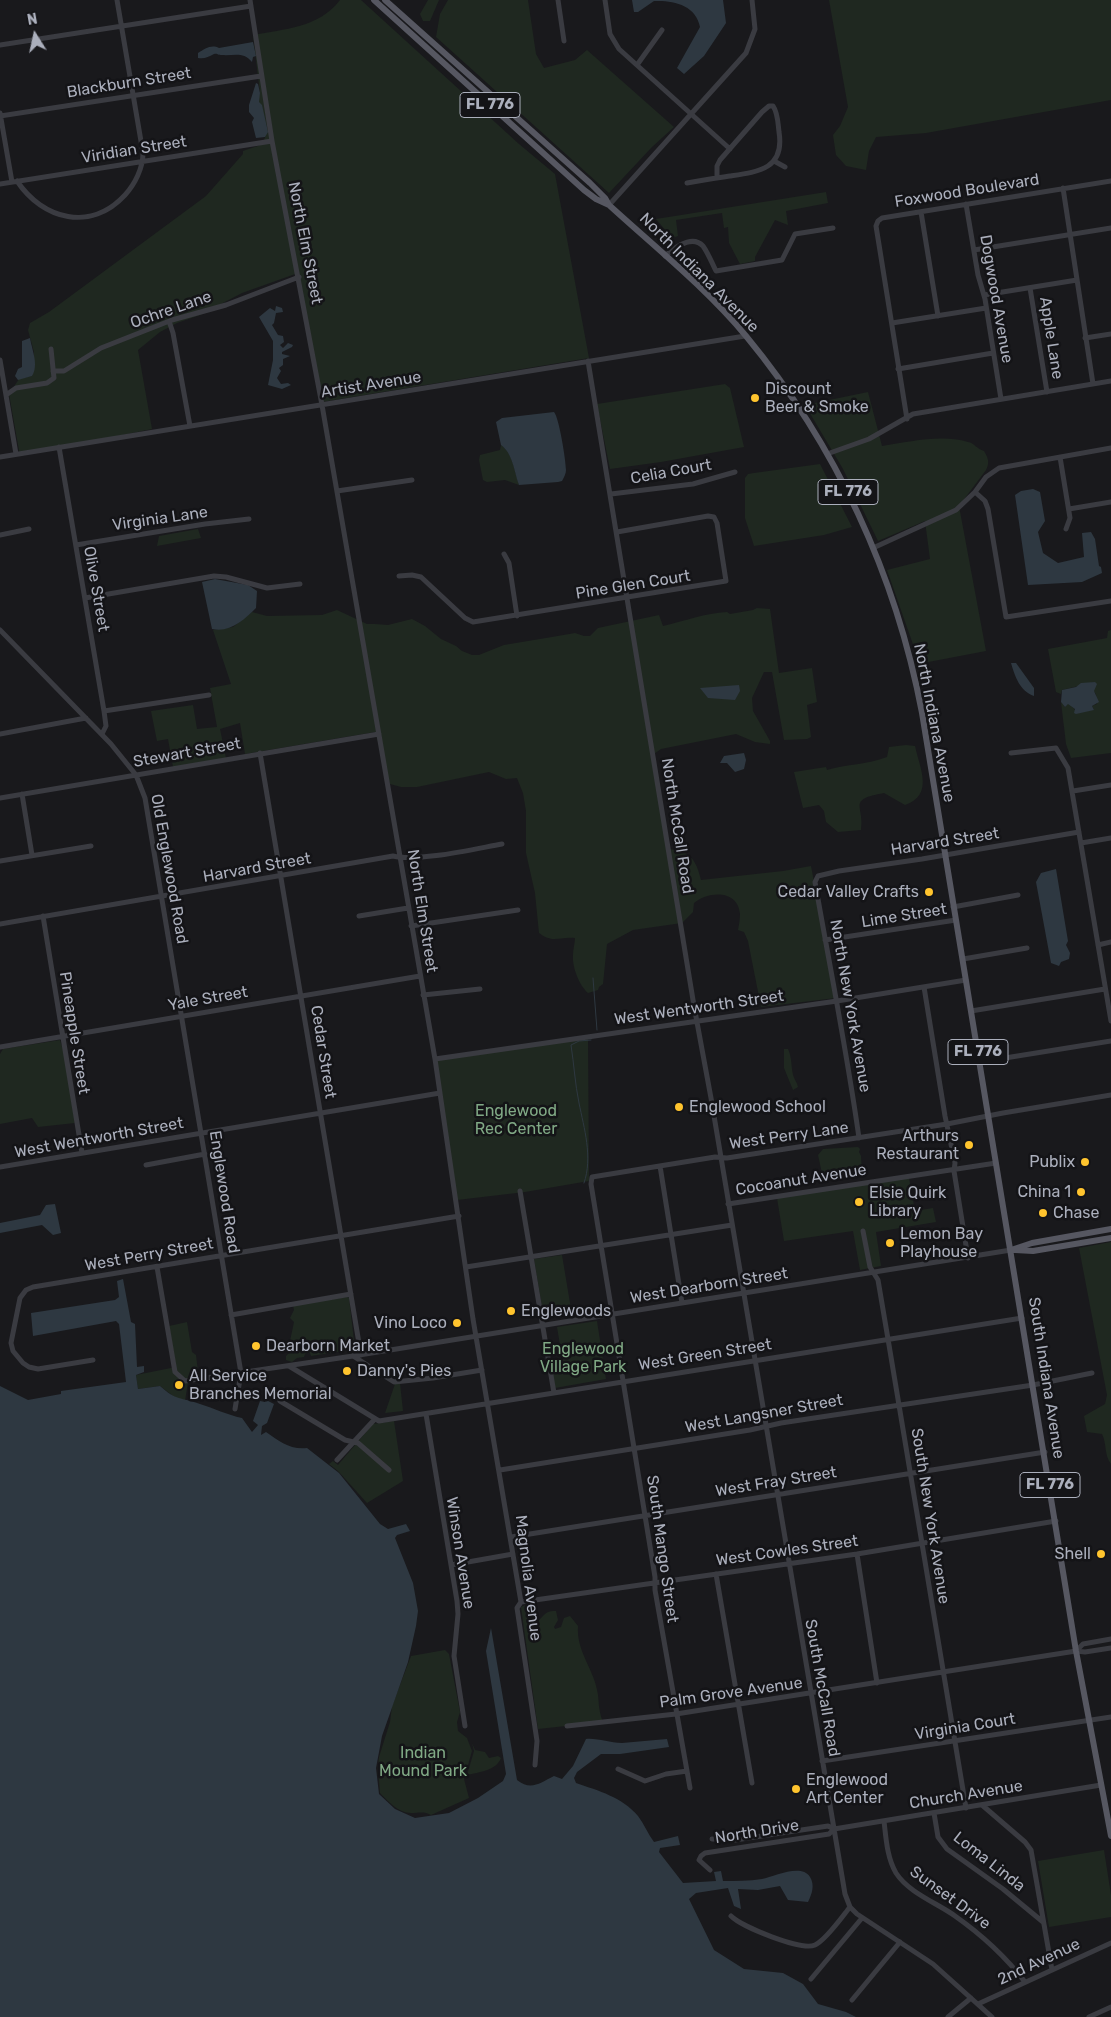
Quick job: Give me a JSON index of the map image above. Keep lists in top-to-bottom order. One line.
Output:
{"streets":{"main road":["FL 776","North Indiana Avenue","South Indiana Avenue"],"street":["Blackburn Street","Viridian Street","Foxwood Boulevard","North Elm Street","Dogwood Avenue","Ochre Lane","Apple Lane","Artist Avenue","Celia Court","Virginia Lane","Pine Glen Court","Olive Street","Stewart Street","North McCall Road","Harvard Street","Old Englewood Road","Lime Street","Yale Street","North New York Avenue","West Wentworth Street","Pineapple Street","Cedar Street","West Perry Lane","Cocoanut Avenue","Englewood Road","West Perry Street","West Dearborn Street","West Green Street","West Langsner Street","West Fray Street","South New York Avenue","South Mango Street","West Cowles Street","Winson Avenue","Magnolia Avenue","South McCall Road","Palm Grove Avenue","Virginia Court","Church Avenue","North Drive","Loma Linda","Sunset Drive","2nd Avenue"]},"crossings":[["Blackburn Street","North Elm Street"],["Viridian Street","North Elm Street"],["Foxwood Boulevard","Dogwood Avenue"],["North Elm Street","Ochre Lane"],["North Elm Street","Artist Avenue"],["North Elm Street","Stewart Street"],["North Elm Street","Harvard Street"],["North Elm Street","Yale Street"],["North Elm Street","West Wentworth Street"],["North Elm Street","West Perry Street"],["North Elm Street","West Dearborn Street"],["North Elm Street","Magnolia Avenue"],["North Indiana Avenue","Artist Avenue"],["North Indiana Avenue","Harvard Street"],["North Indiana Avenue","Lime Street"],["North Indiana Avenue","West Wentworth Street"],["North Indiana Avenue","West Perry Lane"],["North Indiana Avenue","Cocoanut Avenue"],["North Indiana Avenue","West Dearborn Street"],["North Indiana Avenue","South Indiana Avenue"],["Artist Avenue","Olive Street"],["Artist Avenue","North McCall Road"],["Celia Court","North McCall Road"],["Virginia Lane","Olive Street"],["Pine Glen Court","North McCall Road"],["Olive Street","Old Englewood Road"],["Stewart Street","Old Englewood Road"],["Stewart Street","Cedar Street"],["North McCall Road","West Wentworth Street"],["North McCall Road","West Perry Lane"],["North McCall Road","Cocoanut Avenue"],["North McCall Road","West Dearborn Street"],["North McCall Road","South McCall Road"],["Harvard Street","Old Englewood Road"],["Harvard Street","North New York Avenue"],["Harvard Street","Pineapple Street"],["Harvard Street","Cedar Street"],["Old Englewood Road","Yale Street"],["Old Englewood Road","Englewood Road"],["Lime Street","North New York Avenue"],["Yale Street","Pineapple Street"],["Yale Street","Cedar Street"],["Yale Street","Englewood Road"],["North New York Avenue","West Wentworth Street"],["North New York Avenue","West Perry Lane"],["West Wentworth Street","Pineapple Street"],["West Wentworth Street","Cedar Street"],["West Wentworth Street","Englewood Road"],["Cedar Street","West Perry Street"],["Cedar Street","West Dearborn Street"],["West Perry Lane","South Mango Street"],["Englewood Road","West Perry Street"],["Englewood Road","West Dearborn Street"],["West Perry Street","West Dearborn Street"],["West Dearborn Street","South Indiana Avenue"],["West Dearborn Street","South New York Avenue"],["West Dearborn Street","South Mango Street"],["West Dearborn Street","Magnolia Avenue"],["West Dearborn Street","South McCall Road"],["West Green Street","South Indiana Avenue"],["West Green Street","South New York Avenue"],["West Green Street","South Mango Street"],["West Green Street","Winson Avenue"],["West Green Street","Magnolia Avenue"],["West Green Street","South McCall Road"],["South Indiana Avenue","West Langsner Street"],["South Indiana Avenue","West Fray Street"],["South Indiana Avenue","West Cowles Street"],["South Indiana Avenue","Palm Grove Avenue"],["South Indiana Avenue","Virginia Court"],["South Indiana Avenue","Church Avenue"],["West Langsner Street","South New York Avenue"],["West Langsner Street","South Mango Street"],["West Langsner Street","Magnolia Avenue"],["West Langsner Street","South McCall Road"],["West Fray Street","South New York Avenue"],["West Fray Street","South Mango Street"],["West Fray Street","Magnolia Avenue"],["West Fray Street","South McCall Road"],["South New York Avenue","West Cowles Street"],["South New York Avenue","Palm Grove Avenue"],["South New York Avenue","Virginia Court"],["South New York Avenue","Church Avenue"],["South Mango Street","West Cowles Street"],["South Mango Street","Palm Grove Avenue"],["West Cowles Street","Magnolia Avenue"],["West Cowles Street","South McCall Road"],["South McCall Road","Palm Grove Avenue"],["South McCall Road","Virginia Court"],["South McCall Road","Church Avenue"],["South McCall Road","North Drive"],["Church Avenue","North Drive"],["Church Avenue","Loma Linda"],["Church Avenue","Sunset Drive"],["Sunset Drive","2nd Avenue"]],"parks":["Englewood Rec Center","Englewood Village Park","Indian Mound Park"],"places":["Discount Beer & Smoke","Cedar Valley Crafts","Englewood School","Arthurs Restaurant","Publix","China 1","Elsie Quirk Library","Chase","Lemon Bay Playhouse","Englewoods","Vino Loco","Dearborn Market","Danny's Pies","All Service Branches Memorial","Shell","Englewood Art Center"],"north":"top"}
